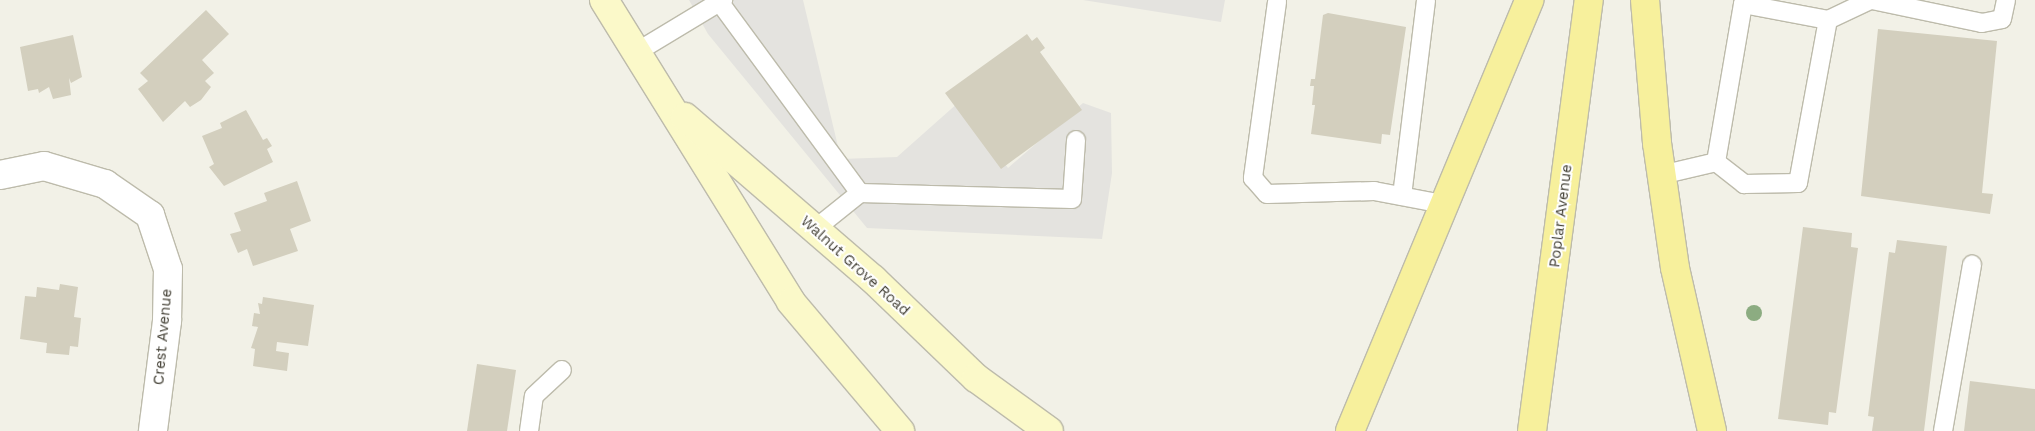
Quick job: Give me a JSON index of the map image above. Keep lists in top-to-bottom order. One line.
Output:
{"streets":{"main road":["Poplar Avenue","Walnut Grove Road"],"street":["Crest Avenue"]}}
